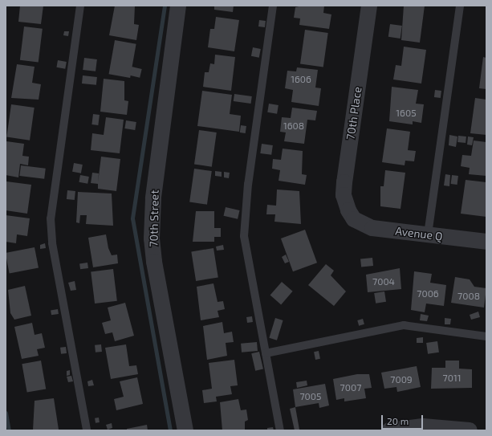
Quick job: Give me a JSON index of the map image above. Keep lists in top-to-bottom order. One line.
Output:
{"streets":{"street":["70th Place","70th Street","Avenue Q"]},"crossings":[["70th Place","Avenue Q"]],"house_numbers":["1606","1605","1608","7004","7006","7008","7011","7009","7007","7005"],"scale_bar":"20 m"}
